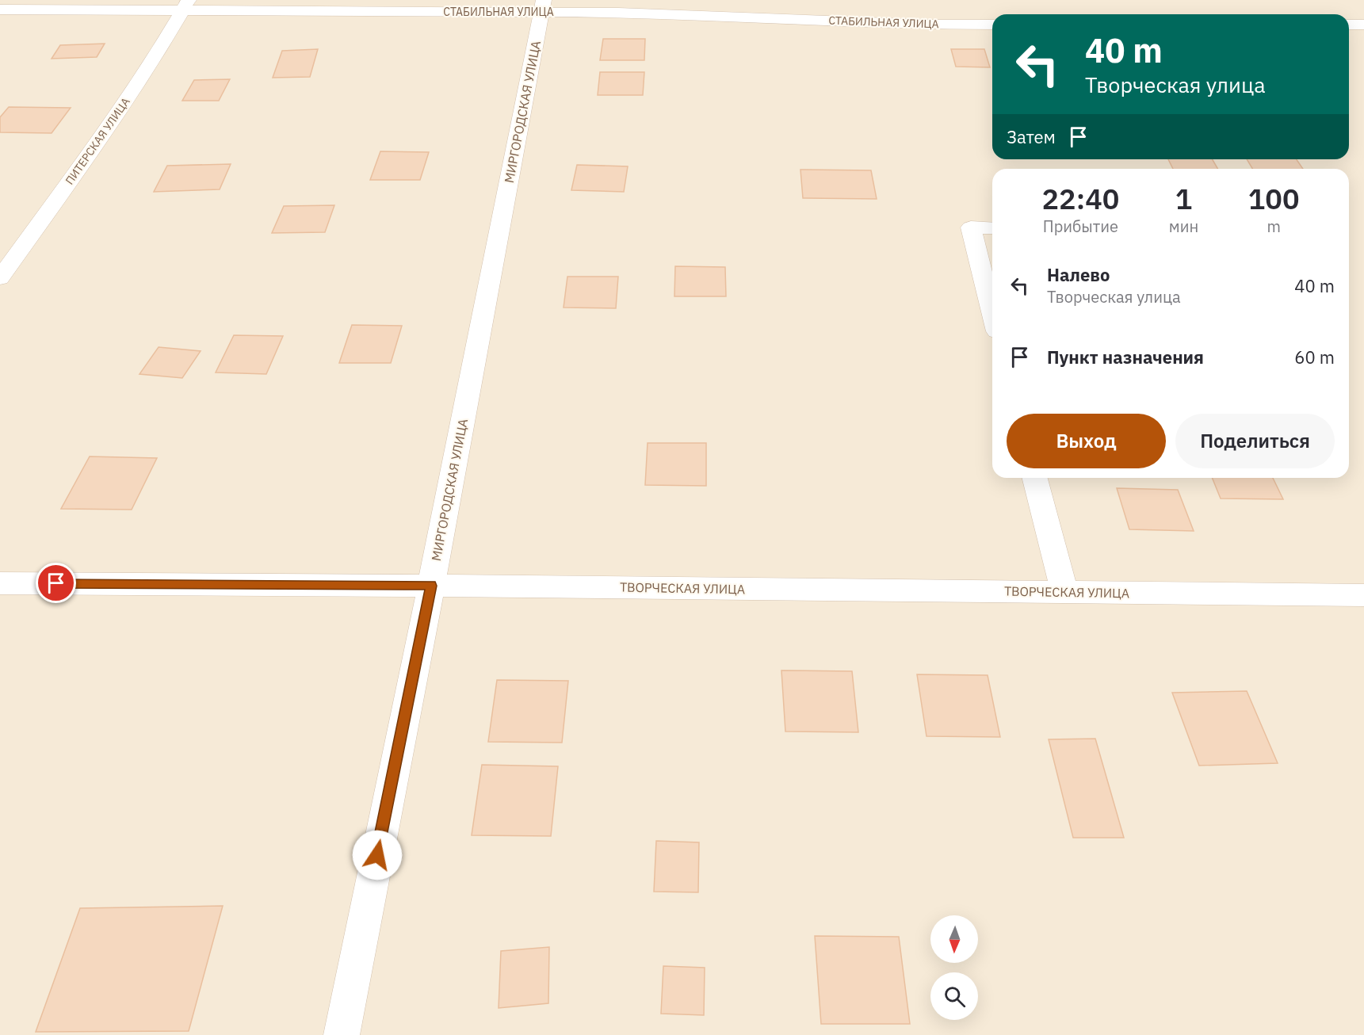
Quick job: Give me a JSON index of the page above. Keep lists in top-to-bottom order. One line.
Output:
{"streets":{"street":["СТАБИЛЬНАЯ УЛИЦА","МИРГОРОДСКАЯ УЛИЦА","ПИТЕРСКАЯ УЛИЦА","ТВОРЧЕСКАЯ УЛИЦА"]},"crossings":[["СТАБИЛЬНАЯ УЛИЦА","МИРГОРОДСКАЯ УЛИЦА"],["СТАБИЛЬНАЯ УЛИЦА","ПИТЕРСКАЯ УЛИЦА"],["МИРГОРОДСКАЯ УЛИЦА","ТВОРЧЕСКАЯ УЛИЦА"]],"north":"bottom","page":{"turn":["40 m","Творческая улица"],"then":"Затем","eta":["22:40","Прибытие","1","мин","100","m"],"list":[{"name":"Налево","note":"Творческая улица","value":"40 m"},{"name":"Пункт назначения","value":"60 m"}],"buttons":["Выход","Поделиться"]}}
